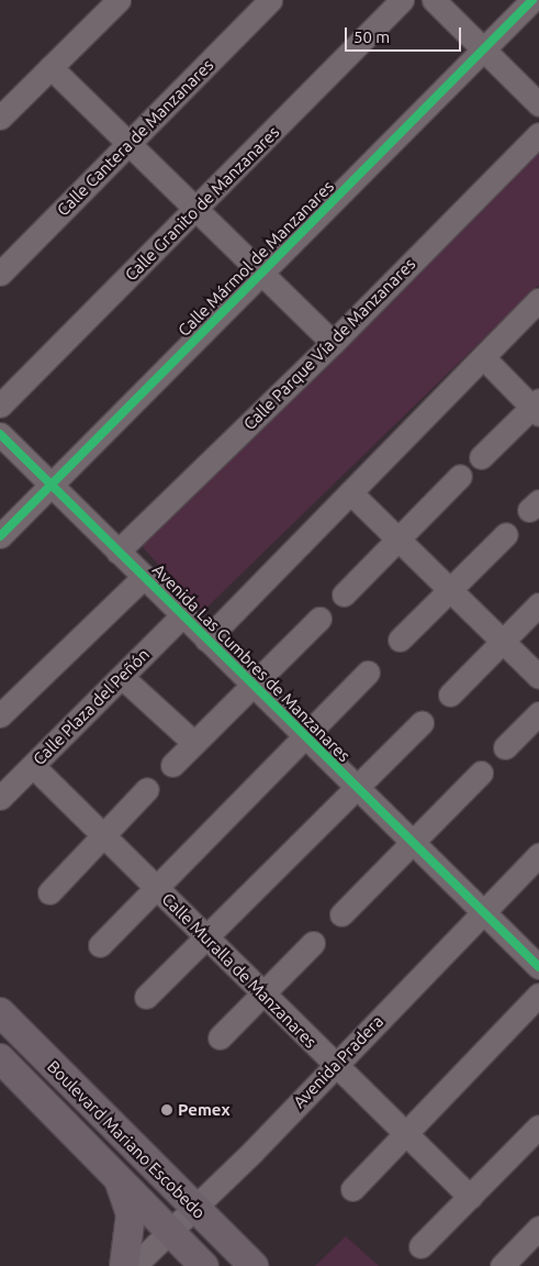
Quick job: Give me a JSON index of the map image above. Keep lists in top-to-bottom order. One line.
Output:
{"streets":{"main road":["Boulevard Mariano Escobedo"],"street":["Calle Cantera de Manzanares","Calle Granito de Manzanares","Calle Mármol de Manzanares","Calle Parque Vía de Manzanares","Avenida Las Cumbres de Manzanares","Calle Plaza del Peñón","Calle Muralla de Manzanares","Avenida Pradera"]},"crossings":[["Calle Mármol de Manzanares","Avenida Las Cumbres de Manzanares"],["Calle Parque Vía de Manzanares","Avenida Las Cumbres de Manzanares"],["Avenida Las Cumbres de Manzanares","Calle Plaza del Peñón"],["Avenida Las Cumbres de Manzanares","Avenida Pradera"],["Calle Plaza del Peñón","Calle Muralla de Manzanares"],["Calle Muralla de Manzanares","Avenida Pradera"],["Avenida Pradera","Boulevard Mariano Escobedo"]],"places":["Pemex"],"scale_bar":"50 m"}
